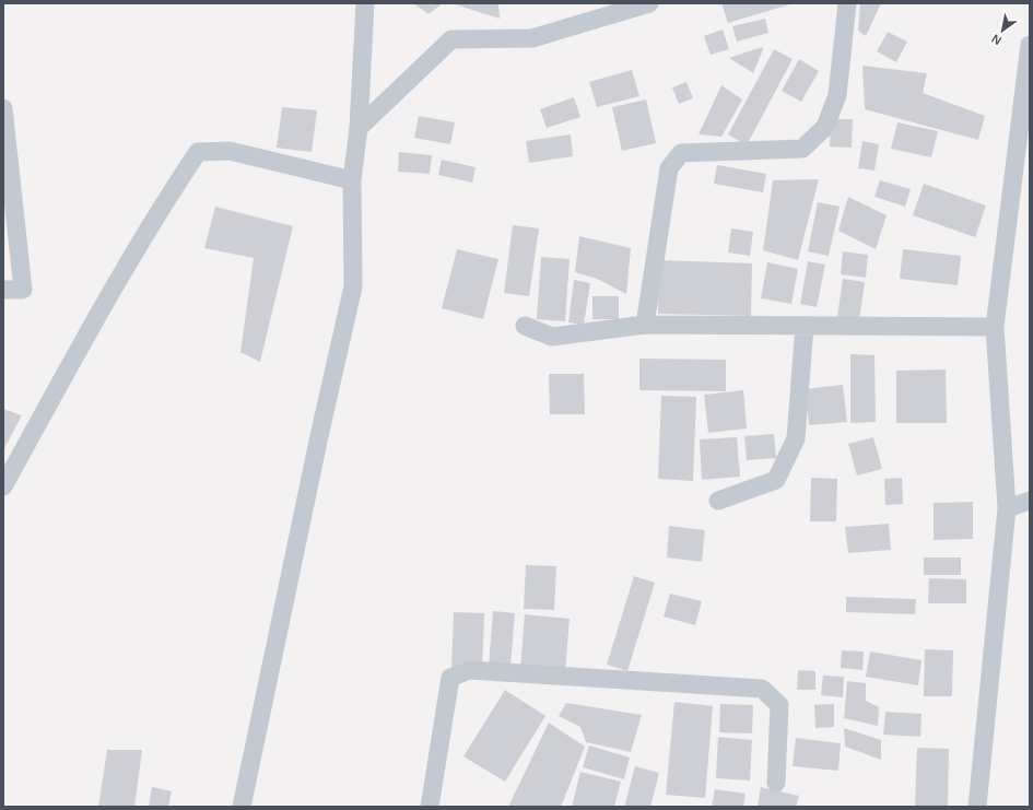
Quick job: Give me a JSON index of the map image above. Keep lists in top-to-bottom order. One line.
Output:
{"north":"bottom left"}
